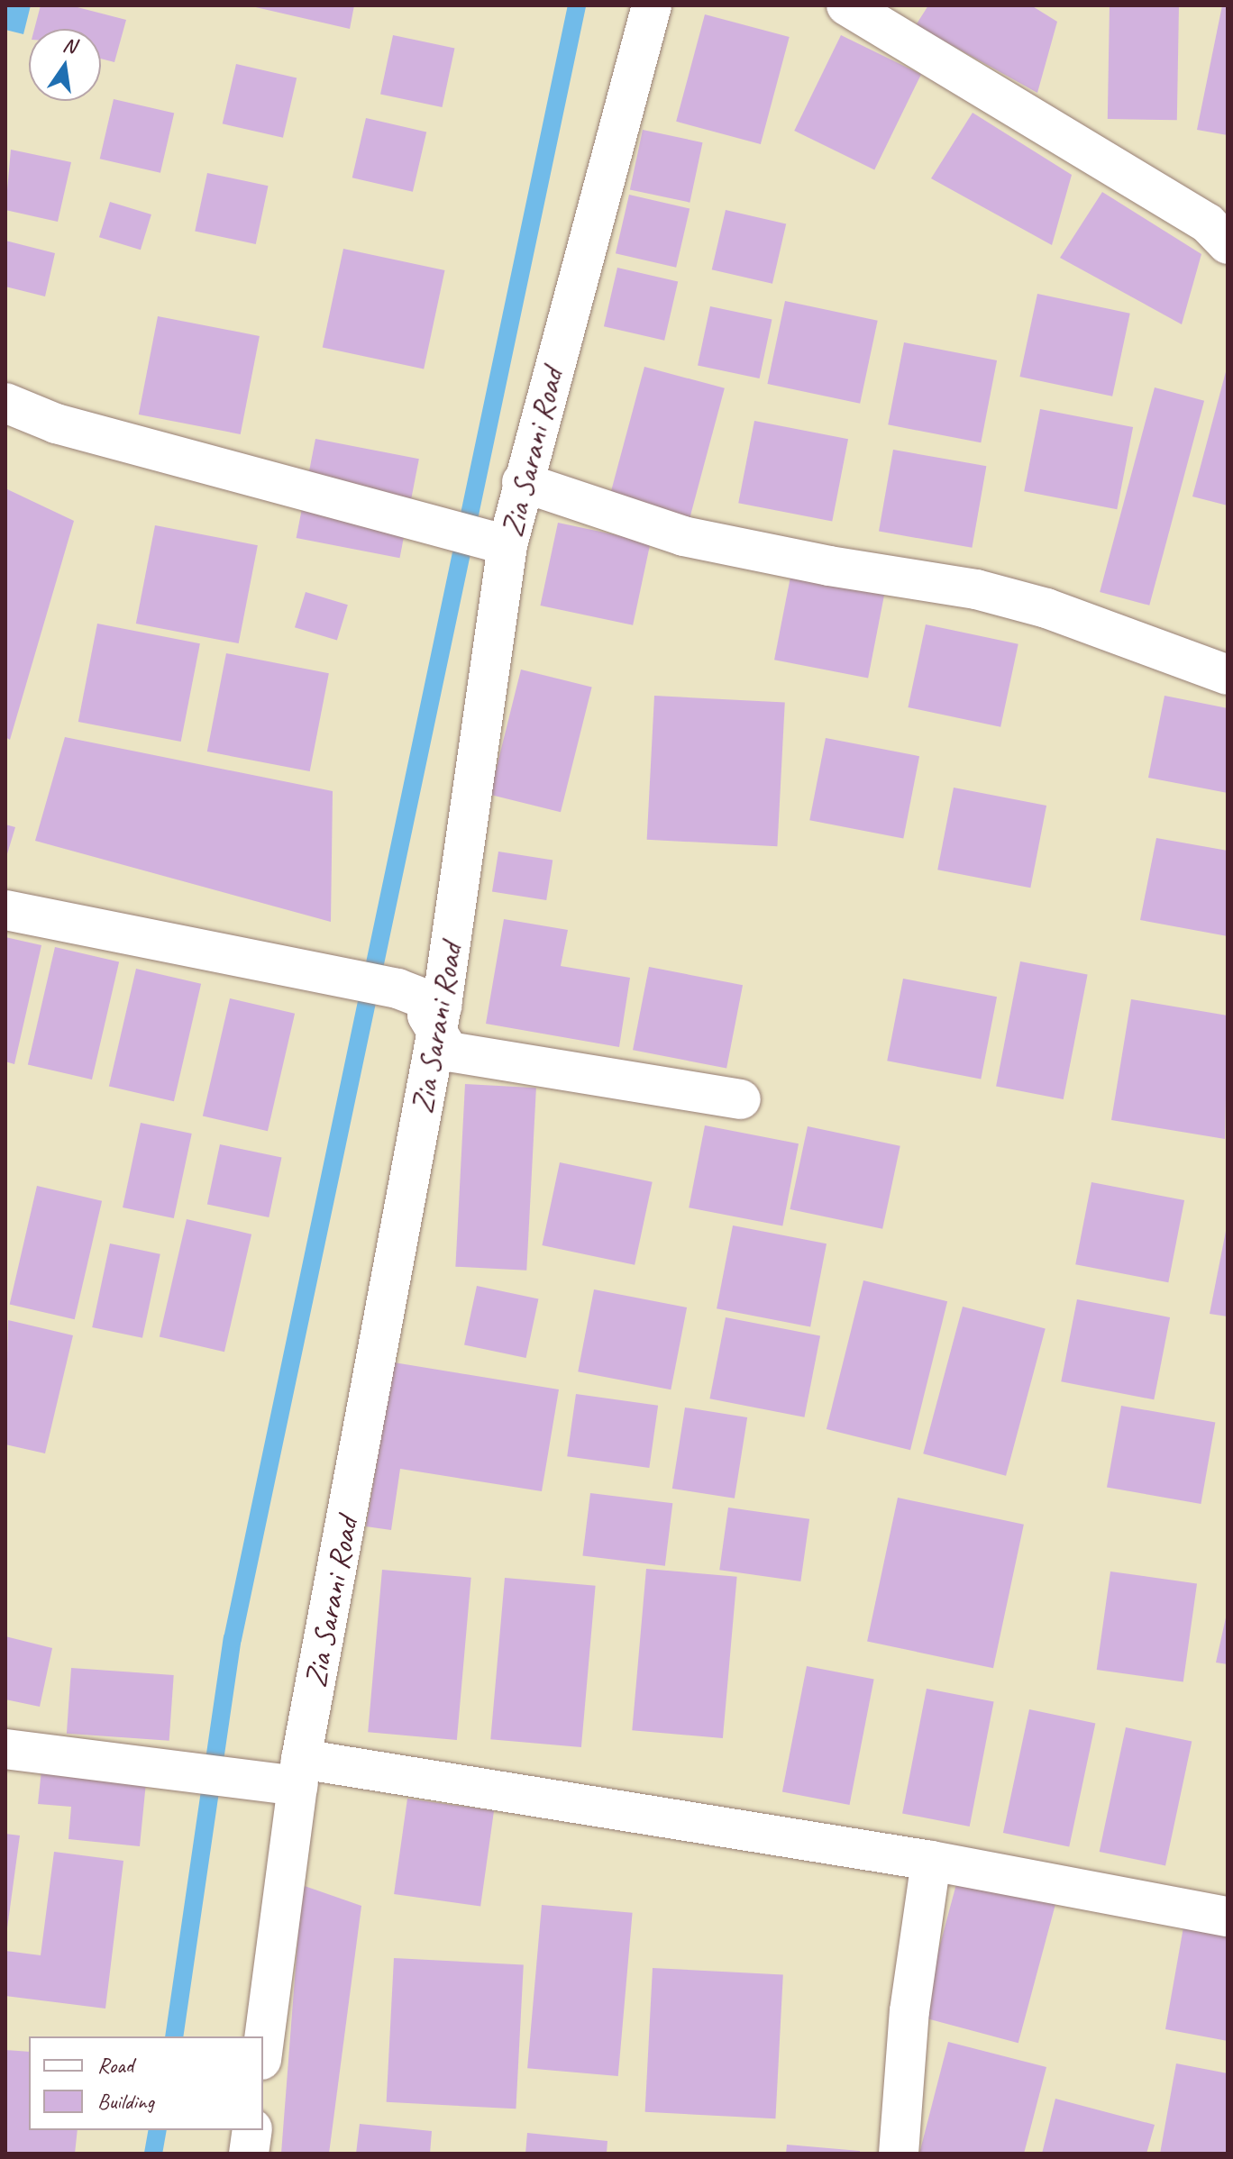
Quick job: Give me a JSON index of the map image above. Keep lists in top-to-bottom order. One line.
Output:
{"streets":{"street":["Zia Sarani Road"]},"legend":["Road","Building"],"north":"top"}
